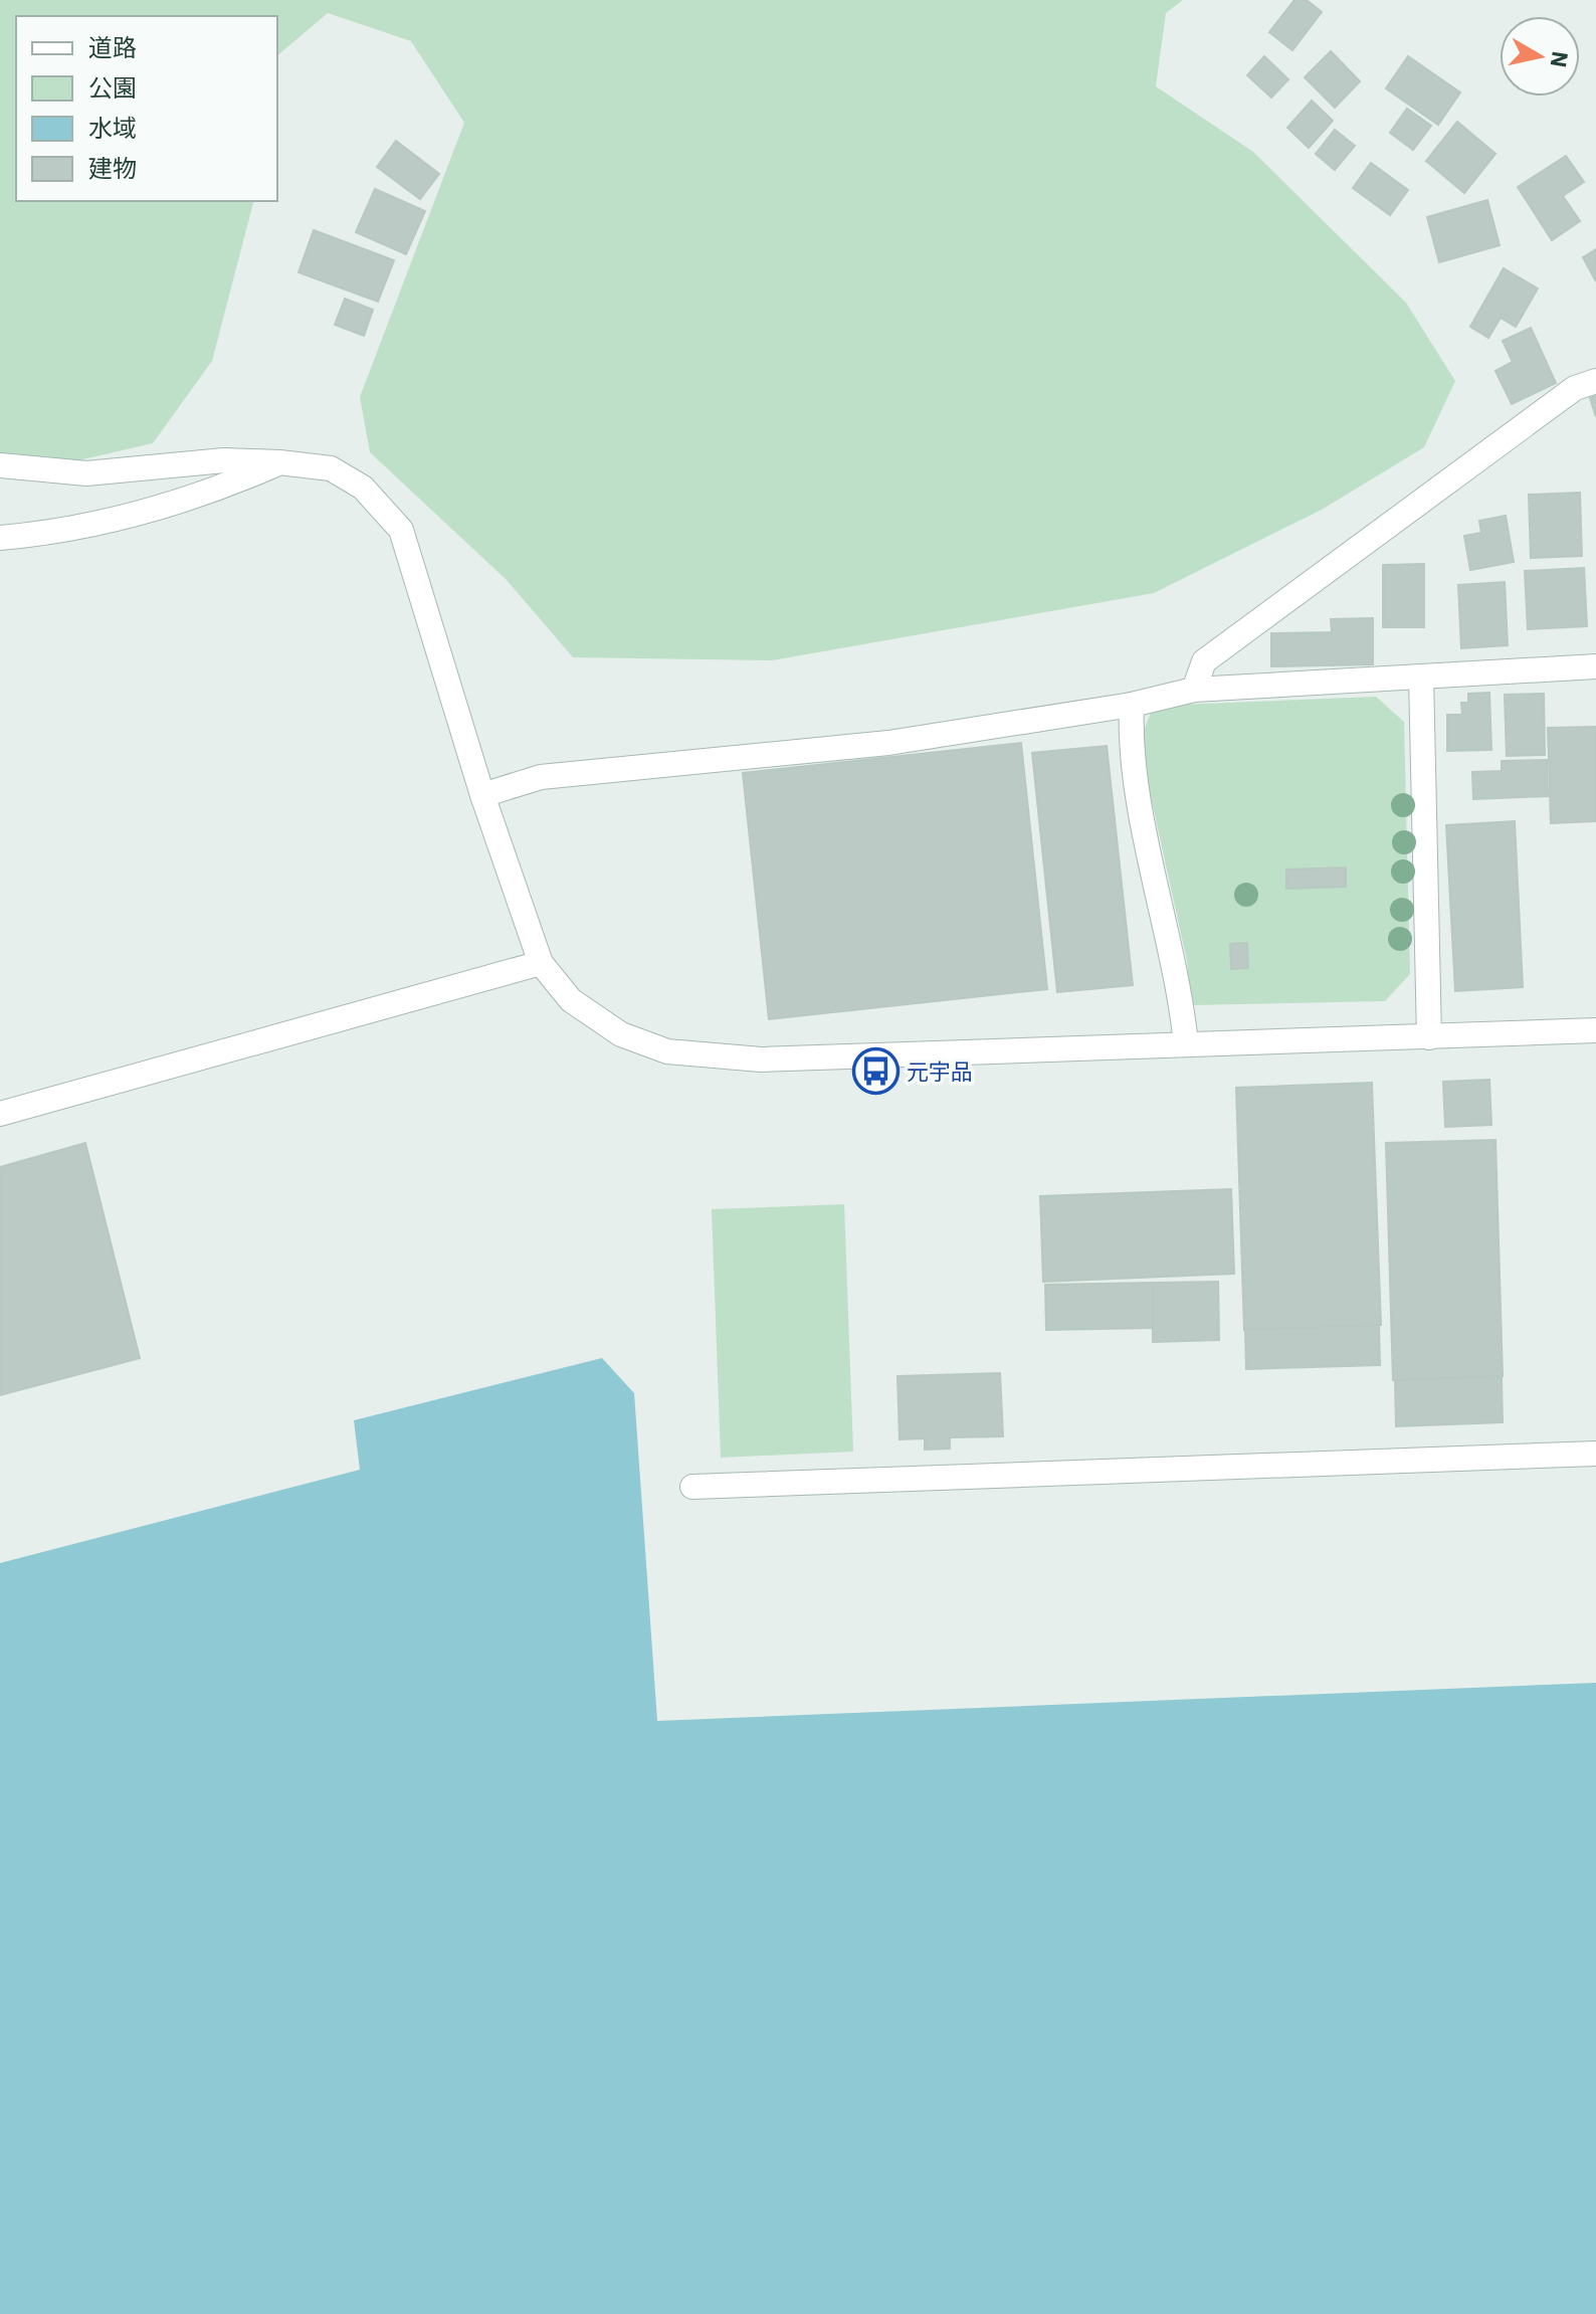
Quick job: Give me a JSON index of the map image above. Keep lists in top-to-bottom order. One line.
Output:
{"places":{"bus stop":["元宇品"]},"legend":["道路","公園","水域","建物"],"north":"right"}
